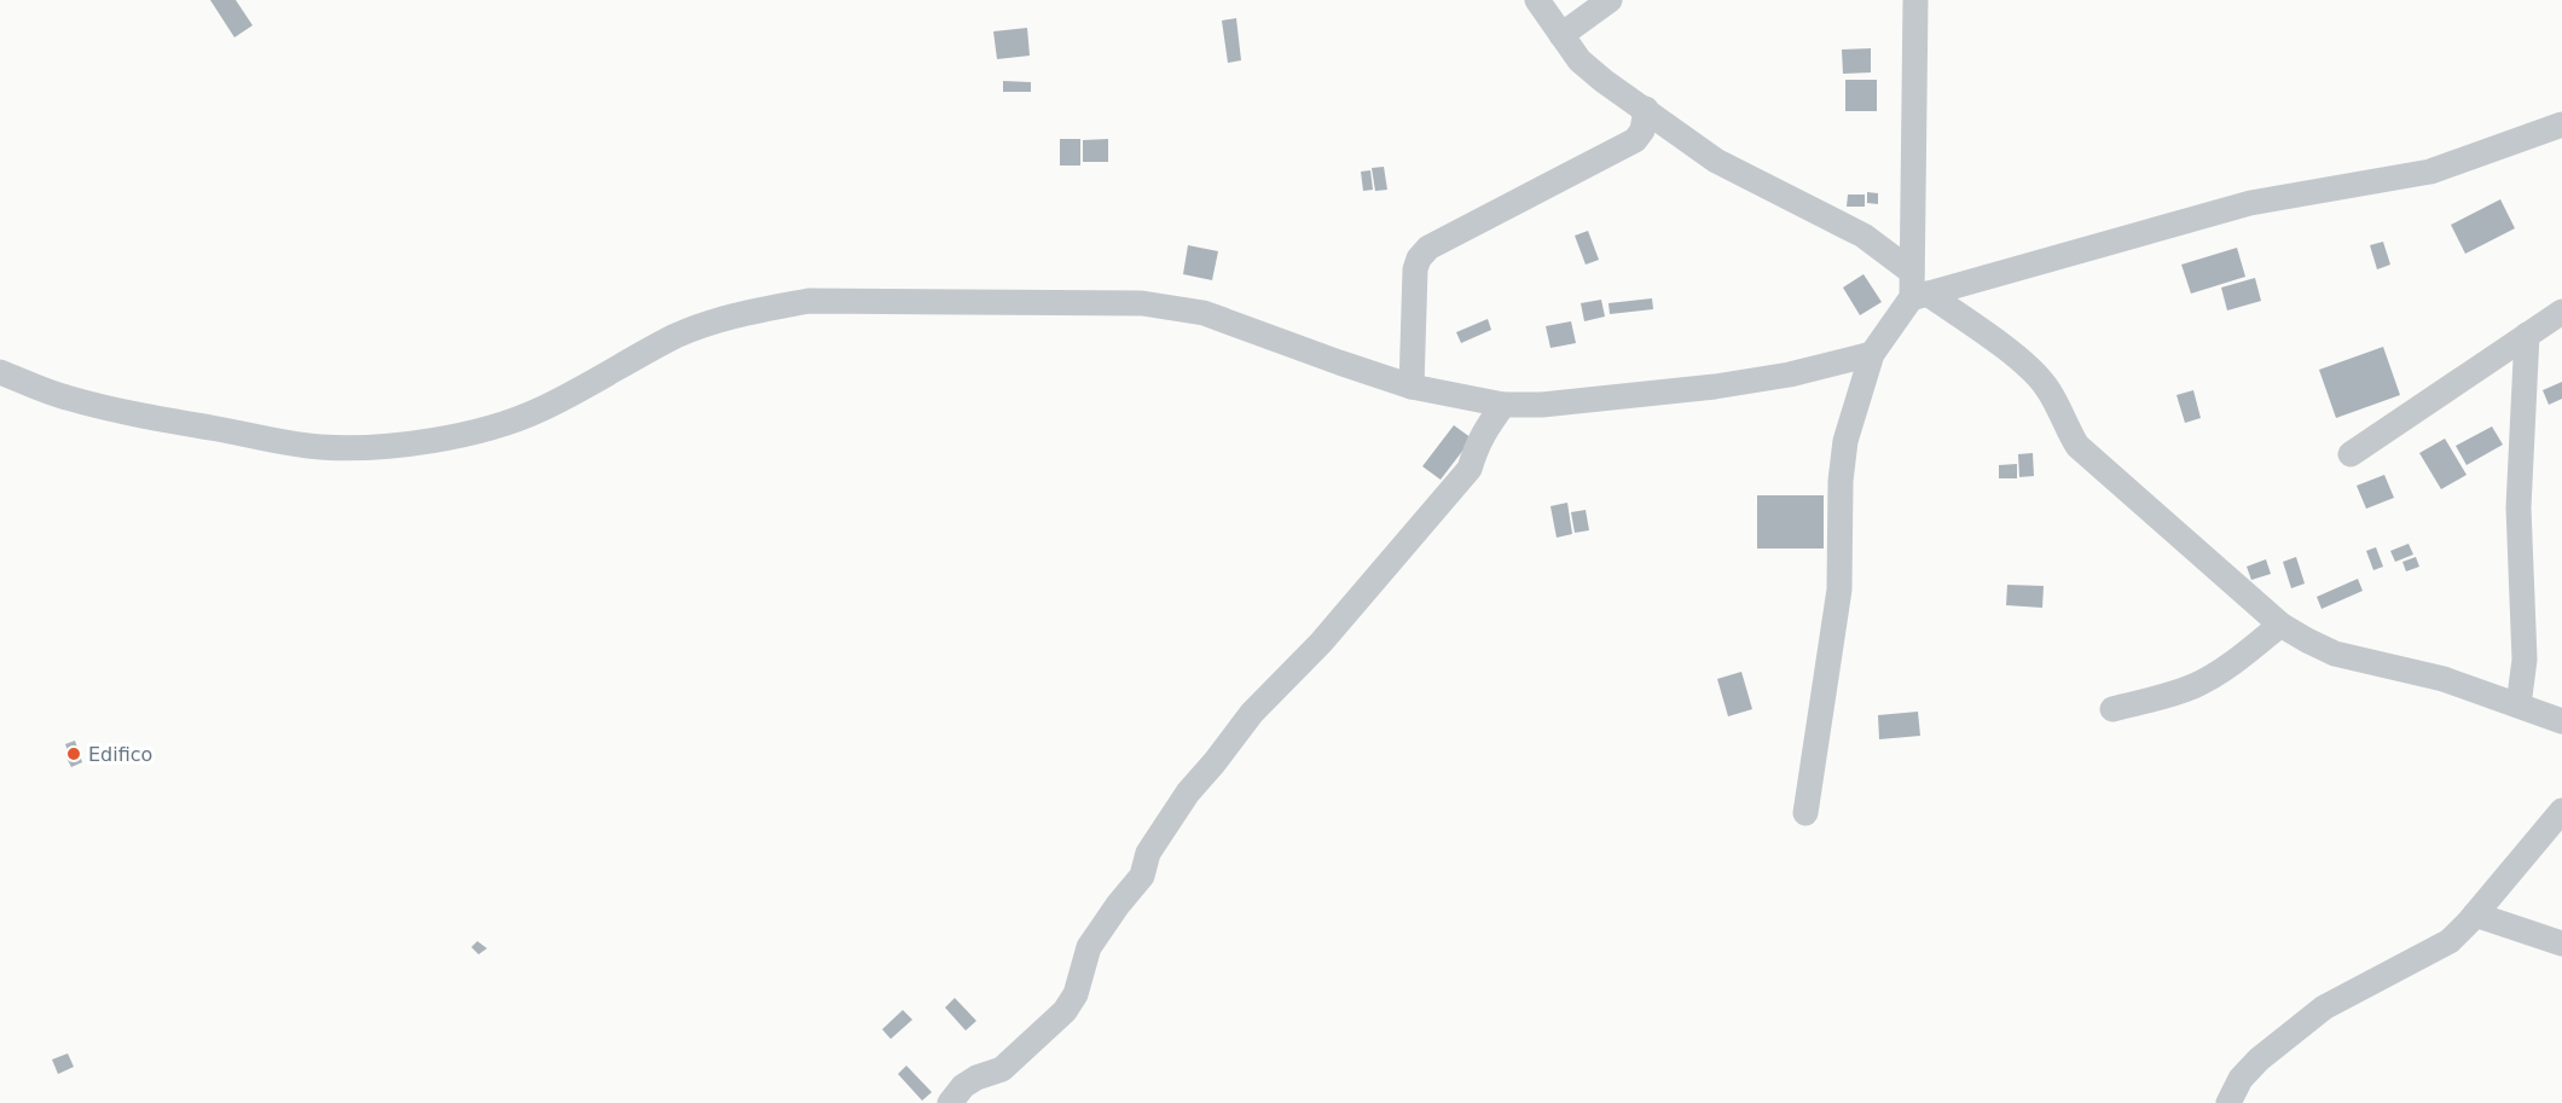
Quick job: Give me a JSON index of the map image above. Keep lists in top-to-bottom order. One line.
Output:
{"places":["Edifico"]}
